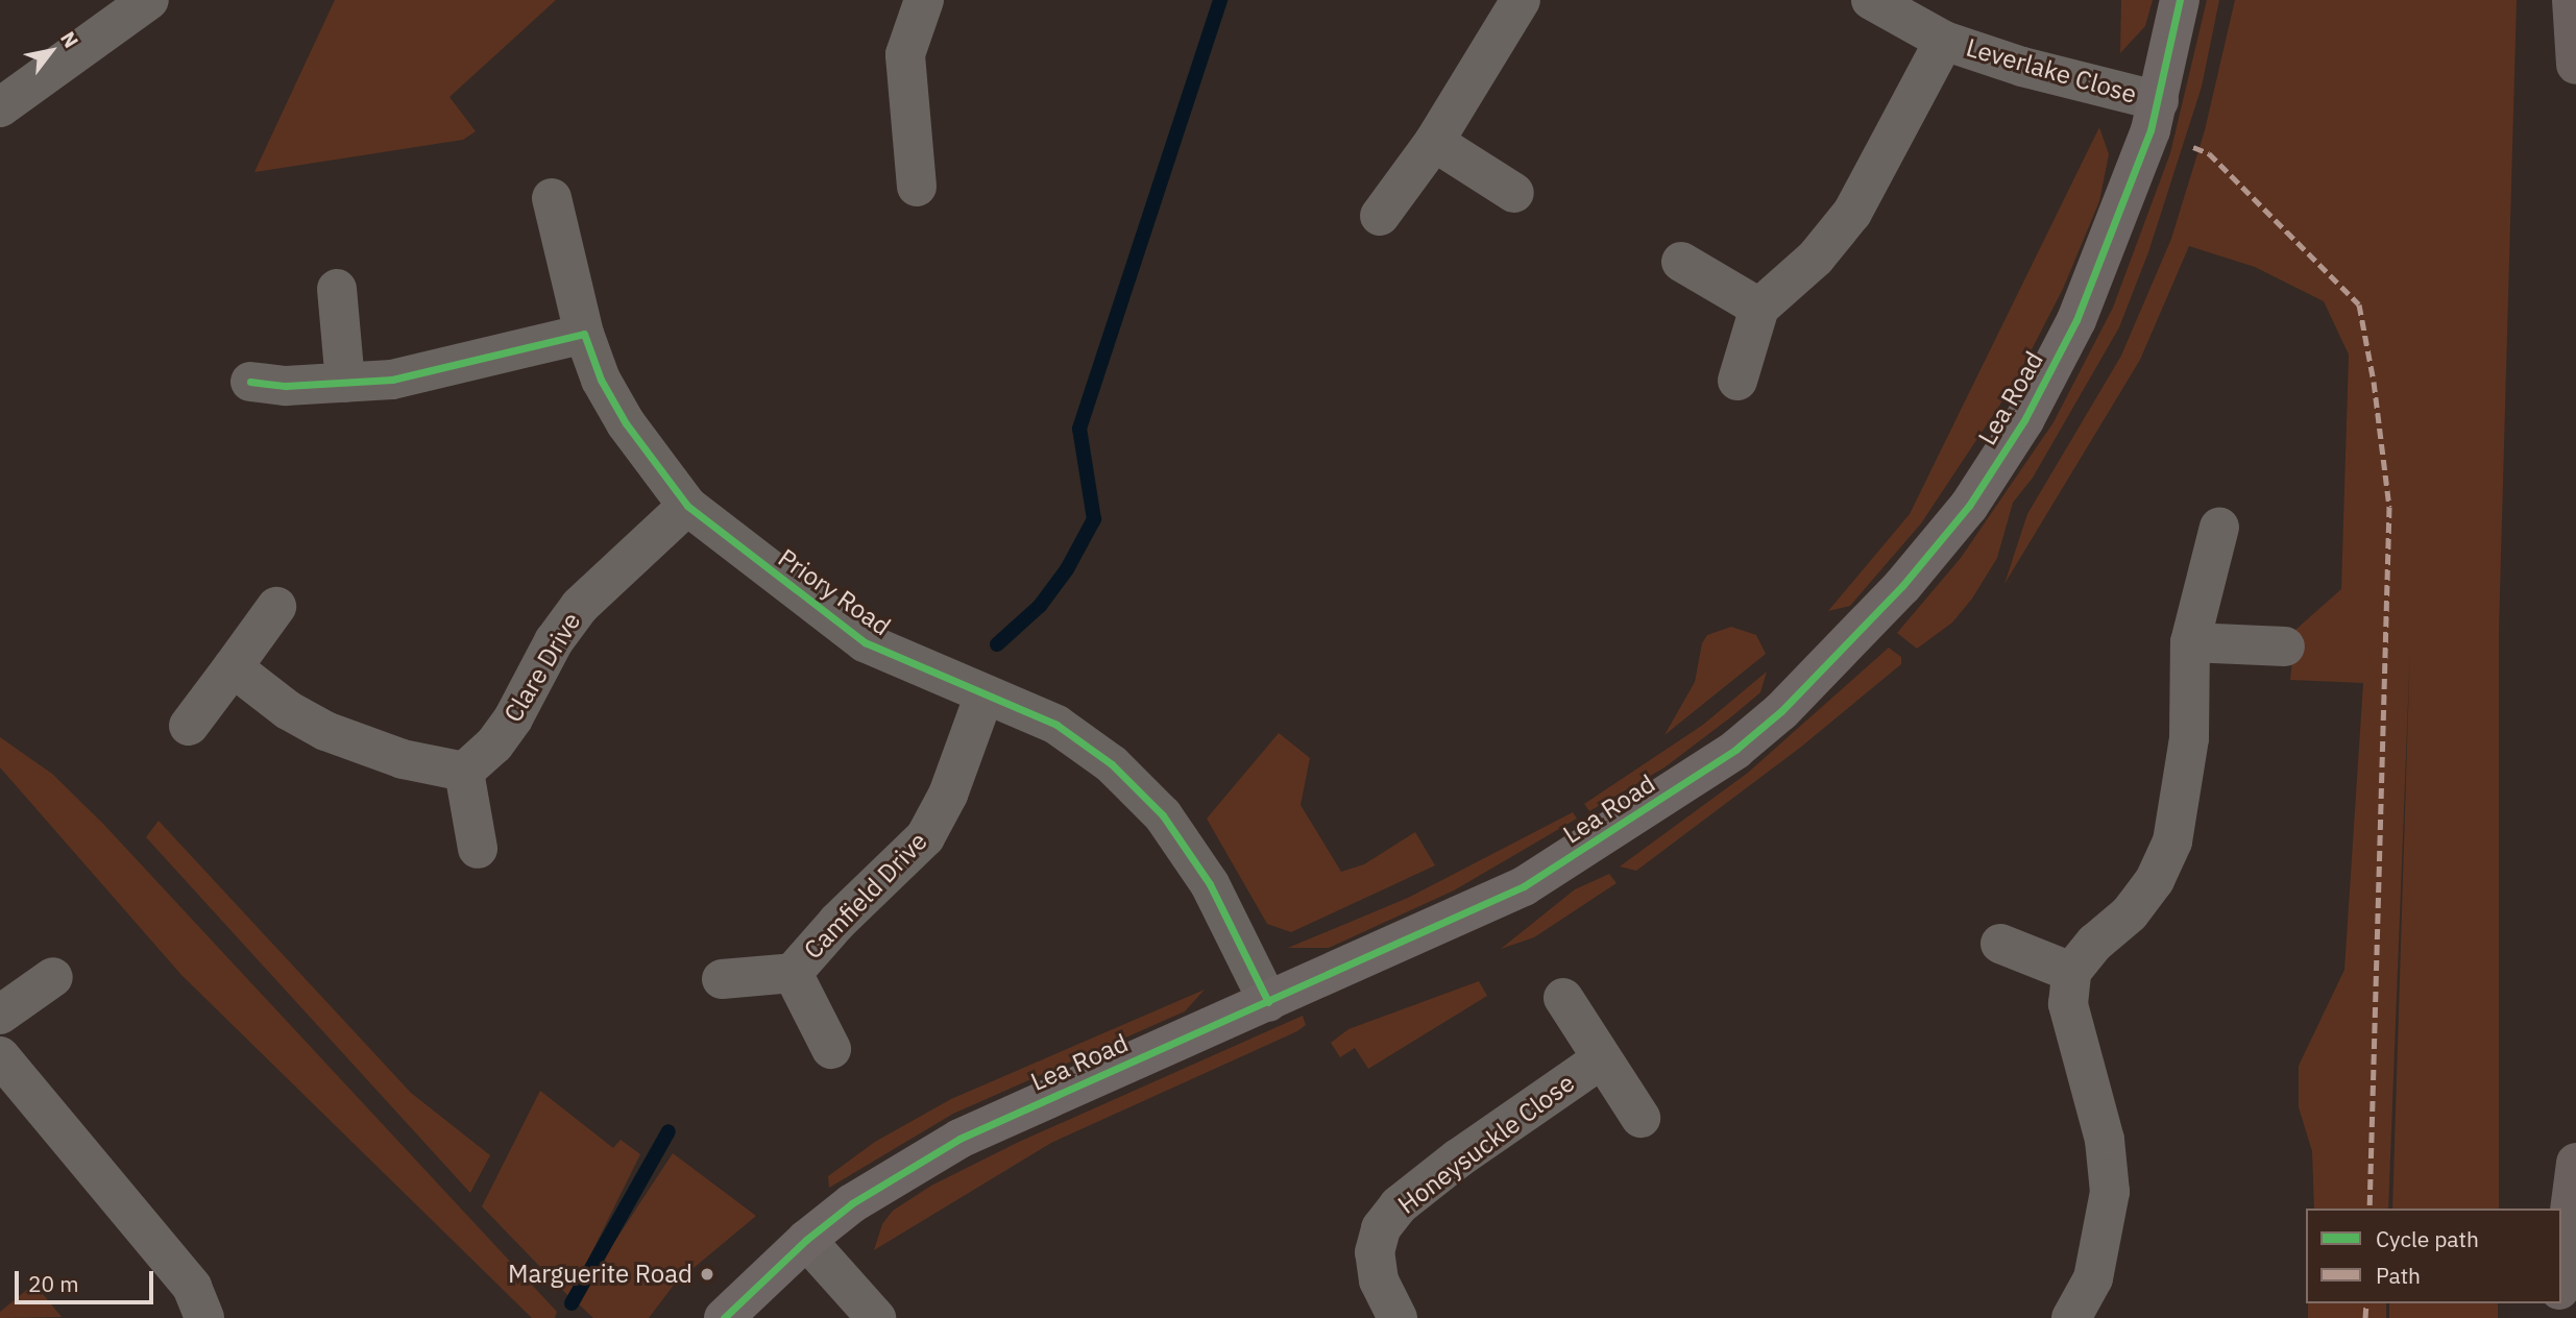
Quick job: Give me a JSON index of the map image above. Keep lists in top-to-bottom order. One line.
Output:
{"streets":{"street":["Leverlake Close","Lea Road","Priory Road","Clare Drive","Camfield Drive","Honeysuckle Close"]},"crossings":[["Leverlake Close","Lea Road"],["Lea Road","Priory Road"],["Priory Road","Clare Drive"],["Priory Road","Camfield Drive"]],"places":["Marguerite Road"],"legend":["Cycle path","Path"],"scale_bar":"20 m","north":"top right"}
